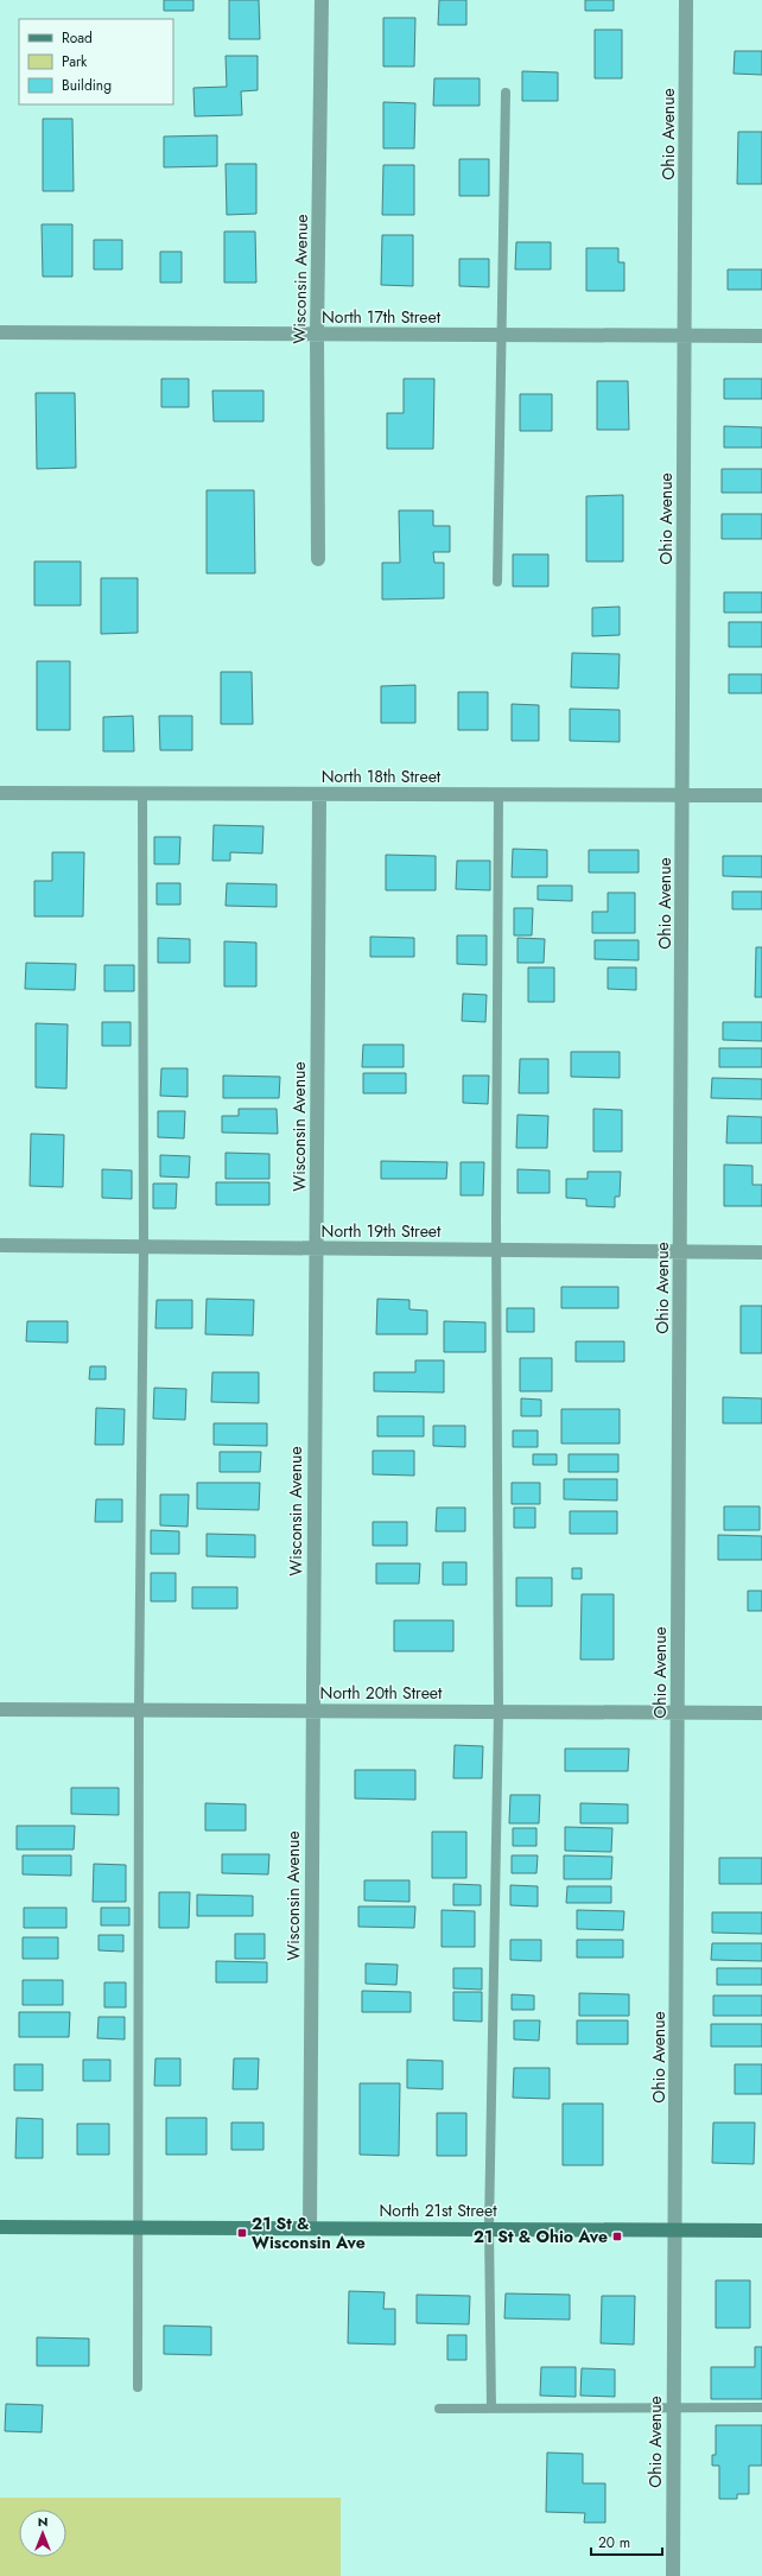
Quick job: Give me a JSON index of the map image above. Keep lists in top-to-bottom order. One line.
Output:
{"streets":{"street":["Ohio Avenue","Wisconsin Avenue","North 17th Street","North 18th Street","North 19th Street","North 20th Street","North 21st Street"]},"crossings":[["Ohio Avenue","North 17th Street"],["Ohio Avenue","North 18th Street"],["Ohio Avenue","North 19th Street"],["Ohio Avenue","North 20th Street"],["Ohio Avenue","North 21st Street"],["Wisconsin Avenue","North 17th Street"],["Wisconsin Avenue","North 18th Street"],["Wisconsin Avenue","North 19th Street"],["Wisconsin Avenue","North 20th Street"],["Wisconsin Avenue","North 21st Street"]],"places":{"transit":["21 St & Wisconsin Ave","21 St & Ohio Ave"]},"legend":["Road","Park","Building"],"scale_bar":"20 m","north":"top"}
